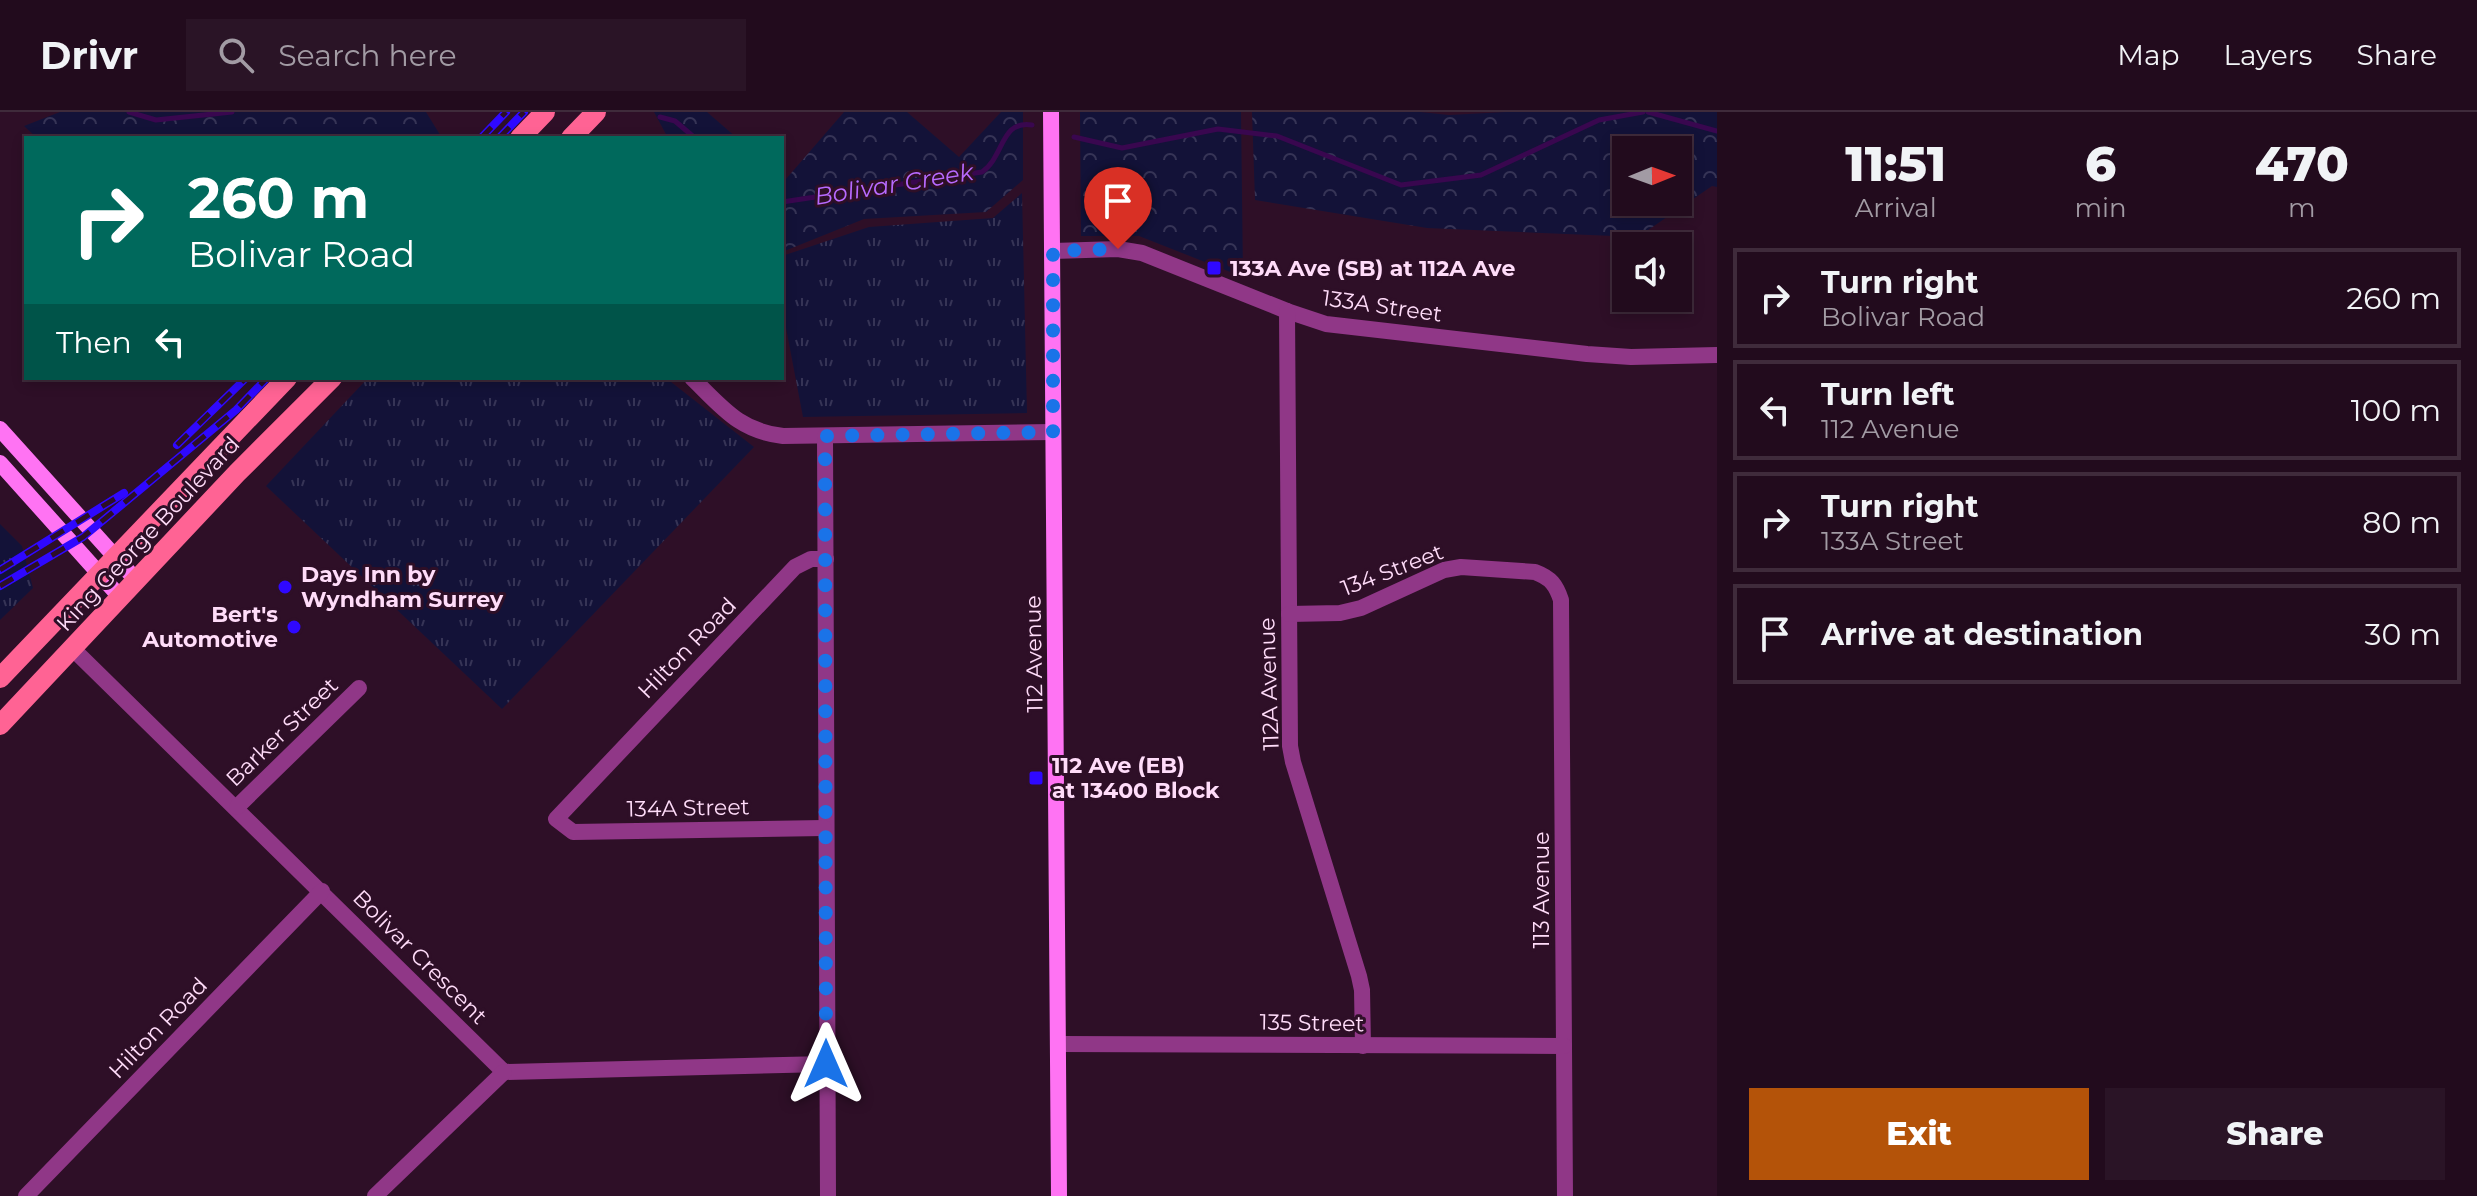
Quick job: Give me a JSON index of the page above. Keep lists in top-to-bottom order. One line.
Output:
{"streets":{"main road":["King George Boulevard","112 Avenue"],"street":["133A Street","134 Street","Hilton Road","112A Avenue","Barker Street","134A Street","113 Avenue","Bolivar Crescent","135 Street"]},"crossings":[["133A Street","112 Avenue"],["133A Street","112A Avenue"],["King George Boulevard","Bolivar Crescent"],["134 Street","112A Avenue"],["134 Street","113 Avenue"],["Hilton Road","134A Street"],["Hilton Road","Bolivar Crescent"],["112 Avenue","135 Street"],["112A Avenue","135 Street"],["Barker Street","Bolivar Crescent"],["113 Avenue","135 Street"]],"water":["Bolivar Creek"],"places":{"transit":["133A Ave (SB) at 112A Ave","112 Ave (EB) at 13400 Block"],"other":["Days Inn by Wyndham Surrey","Bert's Automotive"]},"north":"right","page":{"header":"Drivr","search":"Search here","nav":["Map","Layers","Share"],"eta":["11:51","Arrival","6","min","470","m"],"turn":["260 m","Bolivar Road"],"list":[{"name":"Turn right","note":"Bolivar Road","value":"260 m"},{"name":"Turn left","note":"112 Avenue","value":"100 m"},{"name":"Turn right","note":"133A Street","value":"80 m"},{"name":"Arrive at destination","value":"30 m"}],"then":"Then","buttons":["Exit","Share"]}}
